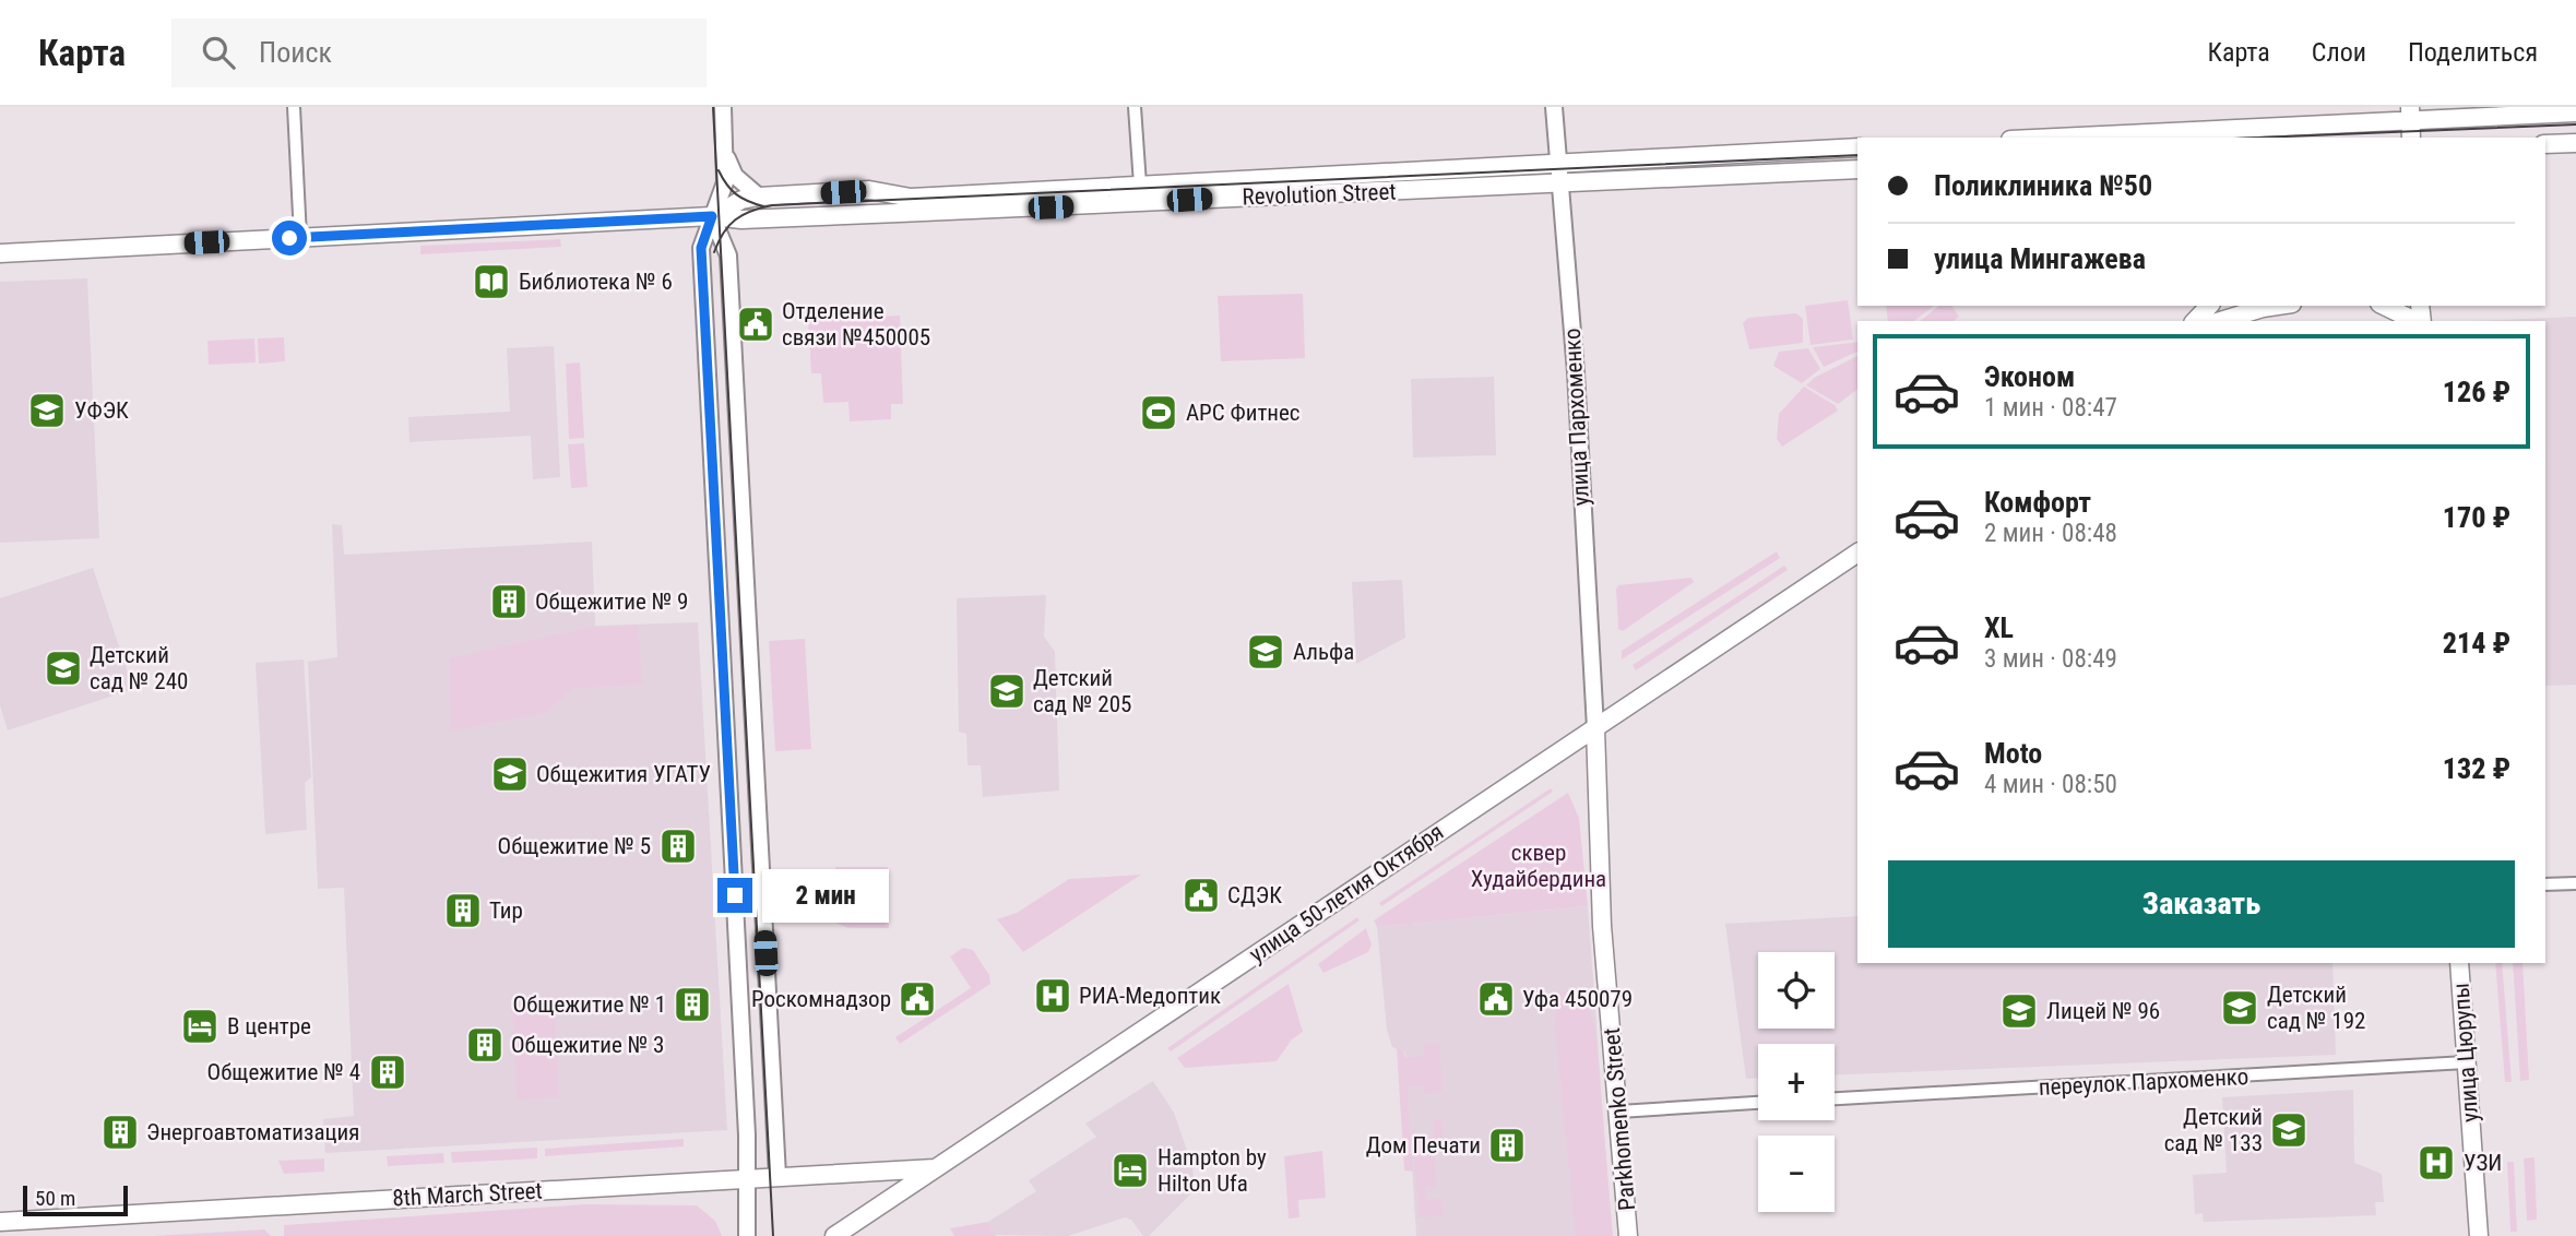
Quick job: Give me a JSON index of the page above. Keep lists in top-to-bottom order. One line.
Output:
{"streets":{"main road":["Revolution Street","улица 50-летия Октября","улица Цюрупы","Parkhomenko Street","8th March Street"],"street":["улица Пархоменко","переулок Пархоменко"]},"crossings":[["Revolution Street","улица Пархоменко"],["улица Пархоменко","улица 50-летия Октября"],["улица Пархоменко","Parkhomenko Street"],["улица 50-летия Октября","Parkhomenko Street"],["улица 50-летия Октября","8th March Street"],["улица Цюрупы","переулок Пархоменко"]],"parks":["сквер Худайбердина"],"places":{"library":["Библиотека № 6"],"public building":["Отделение связи №450005","СДЭК","Роскомнадзор","Уфа 450079"],"school or university":["УФЭК","Альфа","Детский сад № 240","Детский сад № 205","Общежития УГАТУ","Детский сад № 192","Лицей № 96","Детский сад № 133"],"sports":["АРС Фитнес"],"building":["Общежитие № 9","Общежитие № 5","Тир","Общежитие № 1","Общежитие № 3","Общежитие № 4","Энергоавтоматизация","Дом Печати"],"hospital":["РИА-Медоптик","УЗИ"],"hotel":["В центре","Hampton by Hilton Ufa"]},"scale_bar":"50 m","page":{"header":"Карта","search":"Поиск","nav":["Карта","Слои","Поделиться"],"banner":["Поликлиника №50","улица Мингажева"],"list":[{"name":"Эконом","note":"1 мин · 08:47","value":"126 ₽"},{"name":"Комфорт","note":"2 мин · 08:48","value":"170 ₽"},{"name":"XL","note":"3 мин · 08:49","value":"214 ₽"},{"name":"Moto","note":"4 мин · 08:50","value":"132 ₽"}],"buttons":"Заказать","bubble":"2 мин","map_buttons":["+","−"],"scale":"50 m"}}
